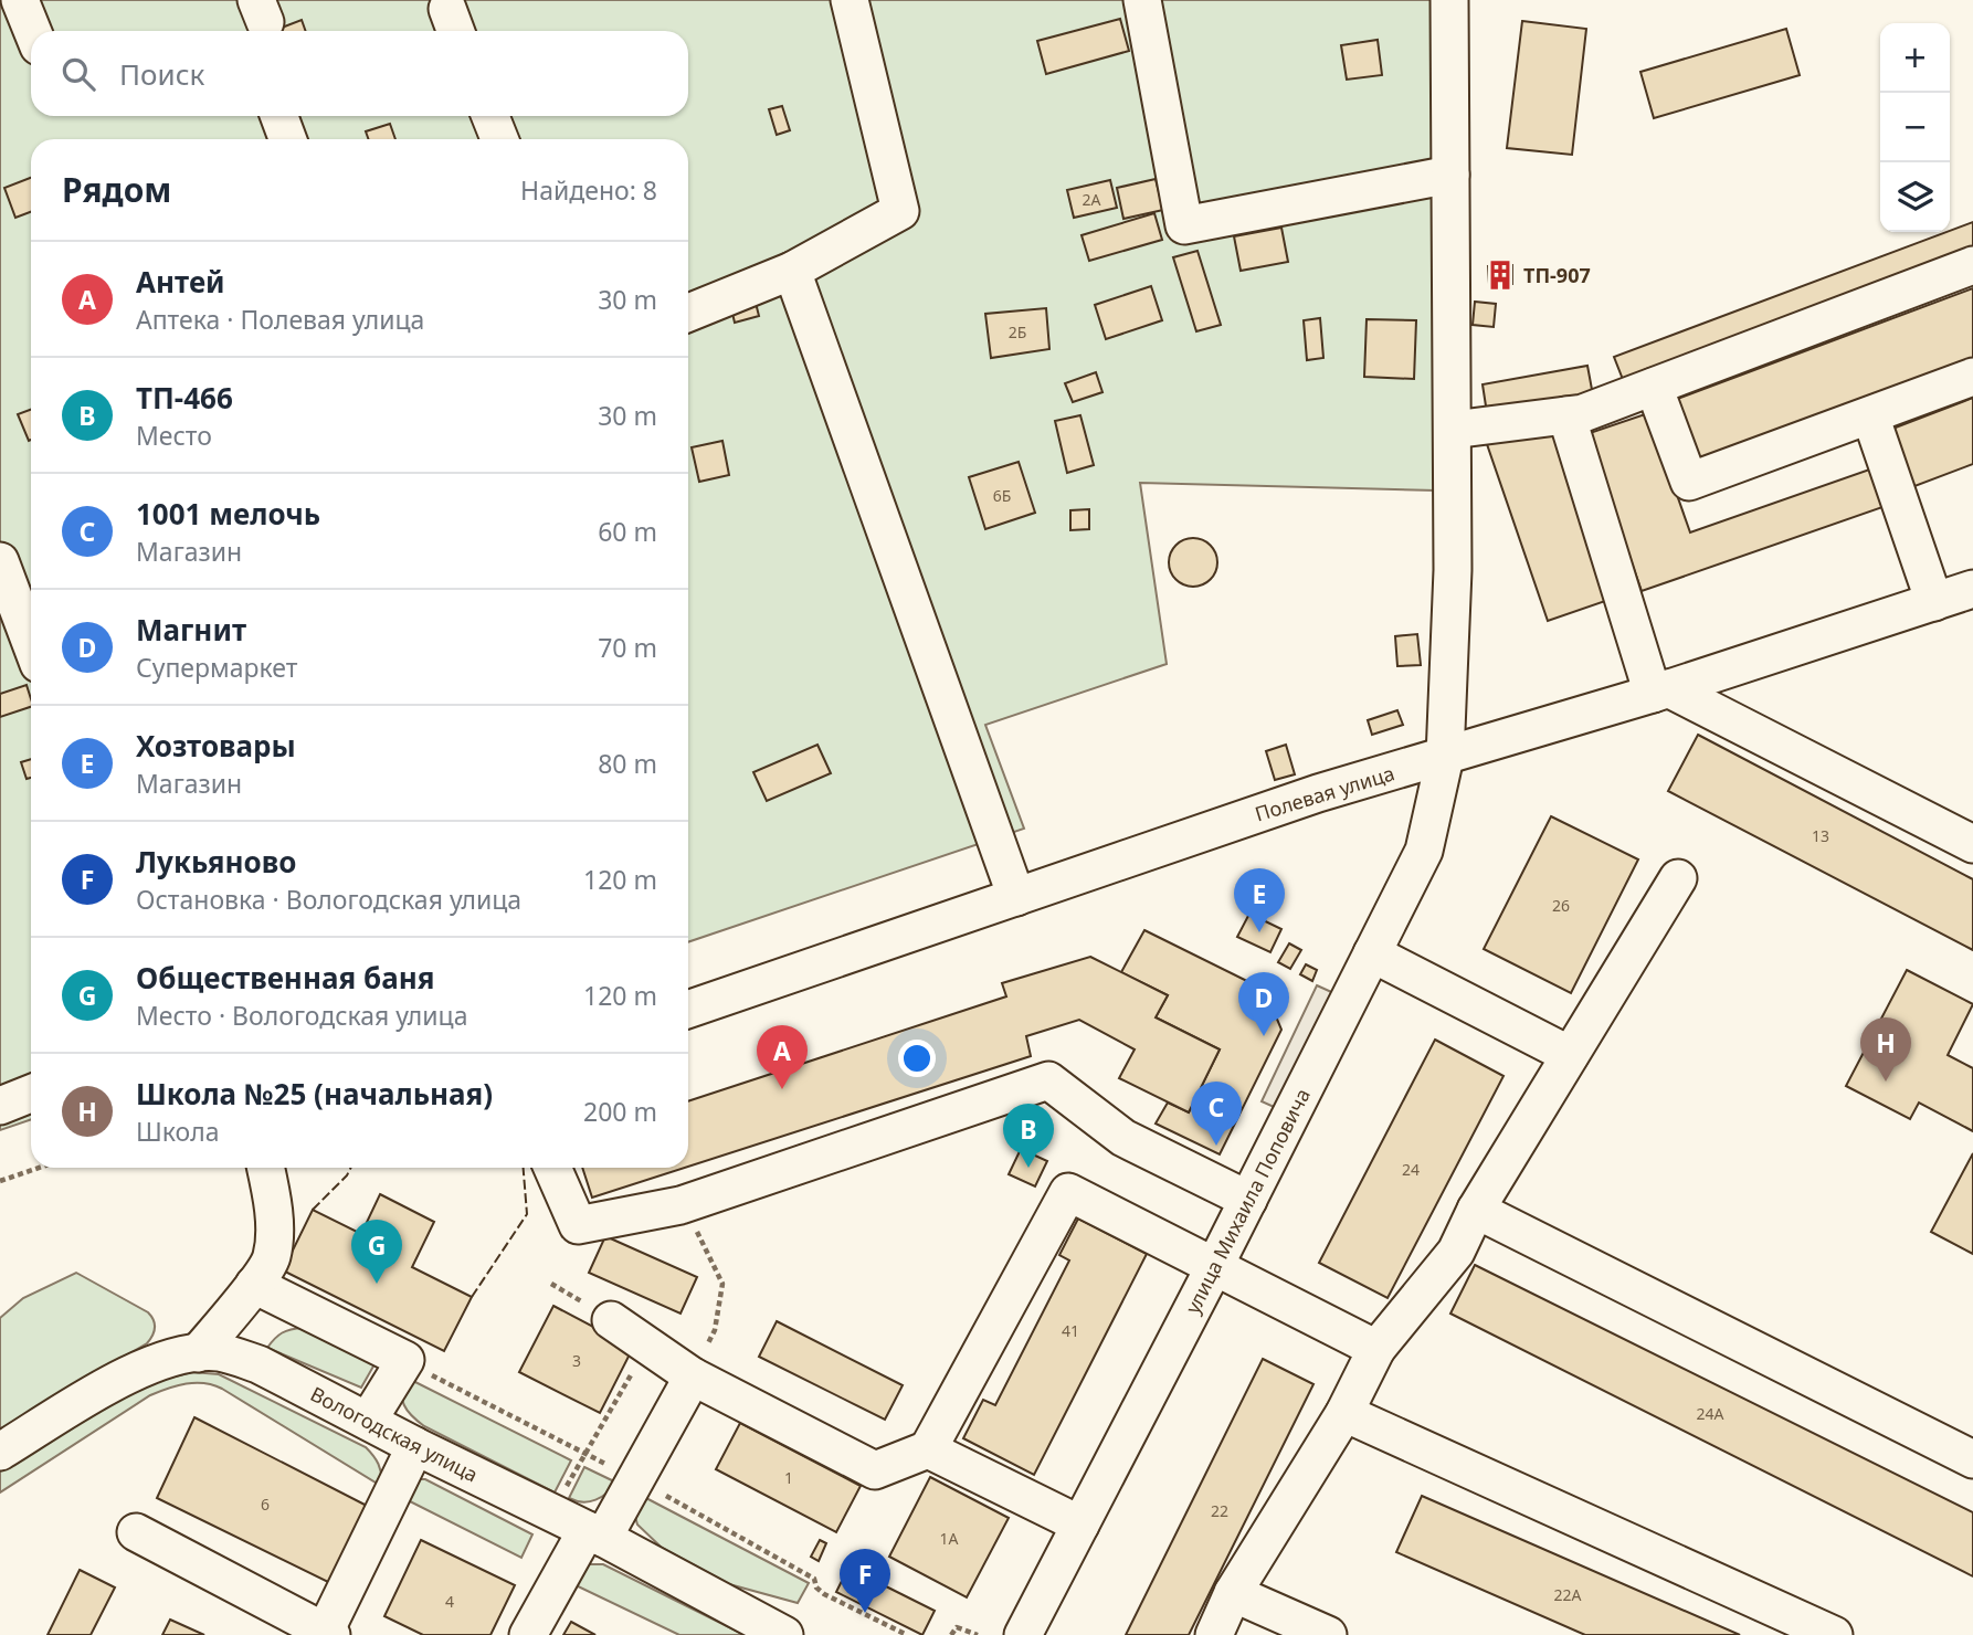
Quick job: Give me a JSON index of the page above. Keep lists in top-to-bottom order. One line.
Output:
{"streets":{"street":["Полевая улица","улица Михаила Поповича","Вологодская улица"]},"crossings":[["Полевая улица","улица Михаила Поповича"]],"places":{"building":["ТП-907"]},"house_numbers":["2А","2Б","6Б","13","26","24","41","3","24А","1","6","22","1А","22А","4"],"page":{"map_buttons":["+","−"],"search":"Поиск","heading":["Рядом","Найдено: 8"],"list":[{"mark":"A","name":"Антей","note":"Аптека · Полевая улица","value":"30 m"},{"mark":"B","name":"ТП-466","note":"Место","value":"30 m"},{"mark":"C","name":"1001 мелочь","note":"Магазин","value":"60 m"},{"mark":"D","name":"Магнит","note":"Супермаркет","value":"70 m"},{"mark":"E","name":"Хозтовары","note":"Магазин","value":"80 m"},{"mark":"F","name":"Лукьяново","note":"Остановка · Вологодская улица","value":"120 m"},{"mark":"G","name":"Общественная баня","note":"Место · Вологодская улица","value":"120 m"},{"mark":"H","name":"Школа №25 (начальная)","note":"Школа","value":"200 m"}],"pins":["E","D","H","A","C","B","G","F"]}}
